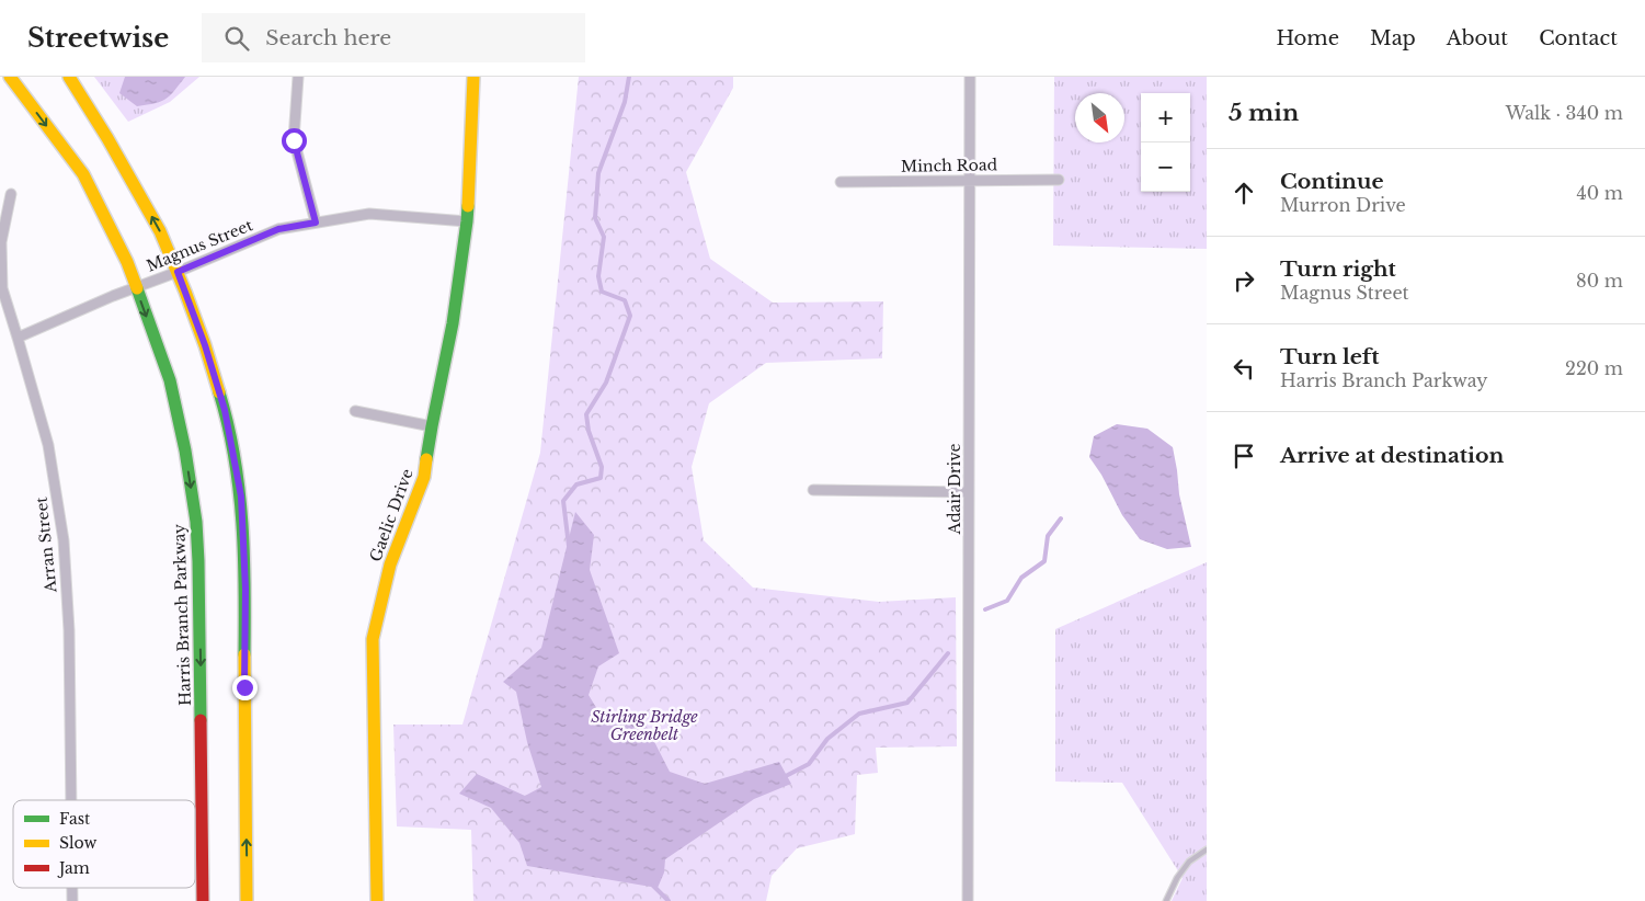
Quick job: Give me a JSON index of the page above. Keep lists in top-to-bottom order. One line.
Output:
{"streets":{"main road":["Gaelic Drive","Harris Branch Parkway"],"street":["Minch Road","Magnus Street","Adair Drive","Arran Street"]},"crossings":[["Minch Road","Adair Drive"],["Magnus Street","Gaelic Drive"],["Magnus Street","Arran Street"],["Magnus Street","Harris Branch Parkway"]],"parks":["Stirling Bridge Greenbelt"],"legend":["Fast","Slow","Jam"],"north":"bottom right","page":{"header":"Streetwise","search":"Search here","nav":["Home","Map","About","Contact"],"heading":["5 min","Walk · 340 m"],"map_buttons":["+","−"],"list":[["Continue","Murron Drive","40 m"],["Turn right","Magnus Street","80 m"],["Turn left","Harris Branch Parkway","220 m"],"Arrive at destination"]}}
